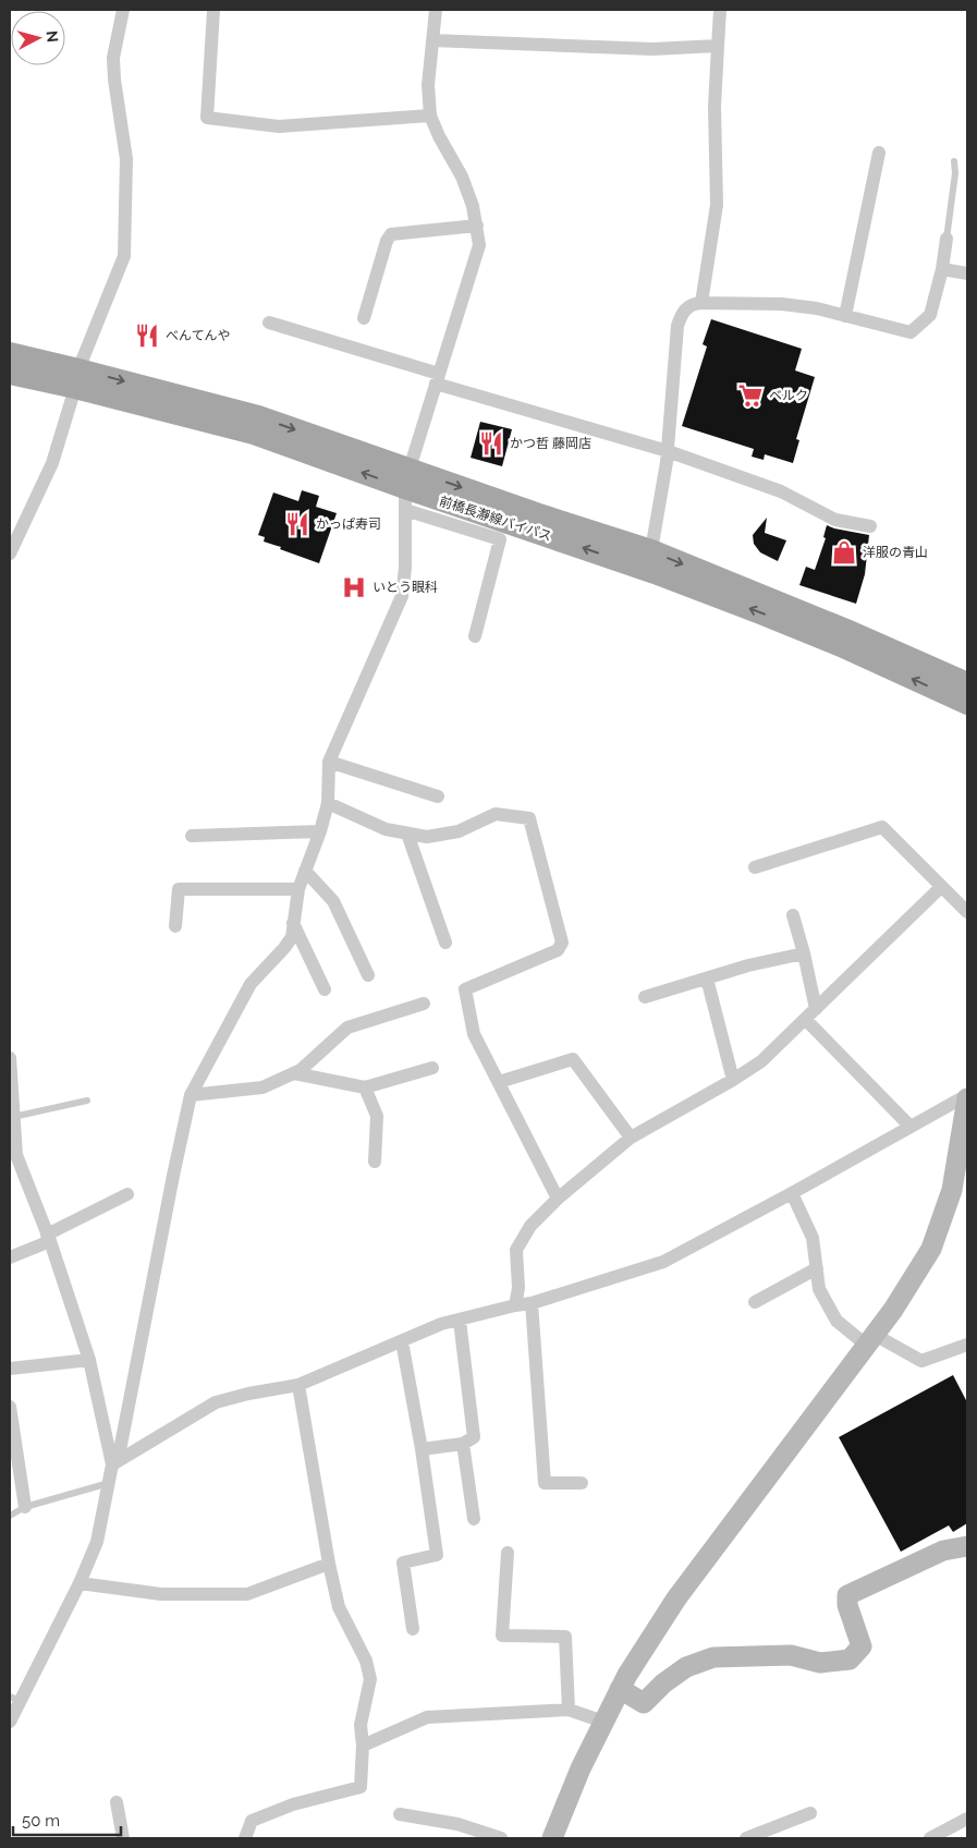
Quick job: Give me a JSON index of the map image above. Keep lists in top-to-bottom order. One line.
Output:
{"streets":{"main road":["前橋長瀞線バイパス"]},"places":{"restaurant":["べんてんや","かつ哲 藤岡店","かっぱ寿司"],"supermarket":["ベルク"],"shop":["洋服の青山"],"hospital":["いとう眼科"]},"scale_bar":"50 m","north":"right"}
